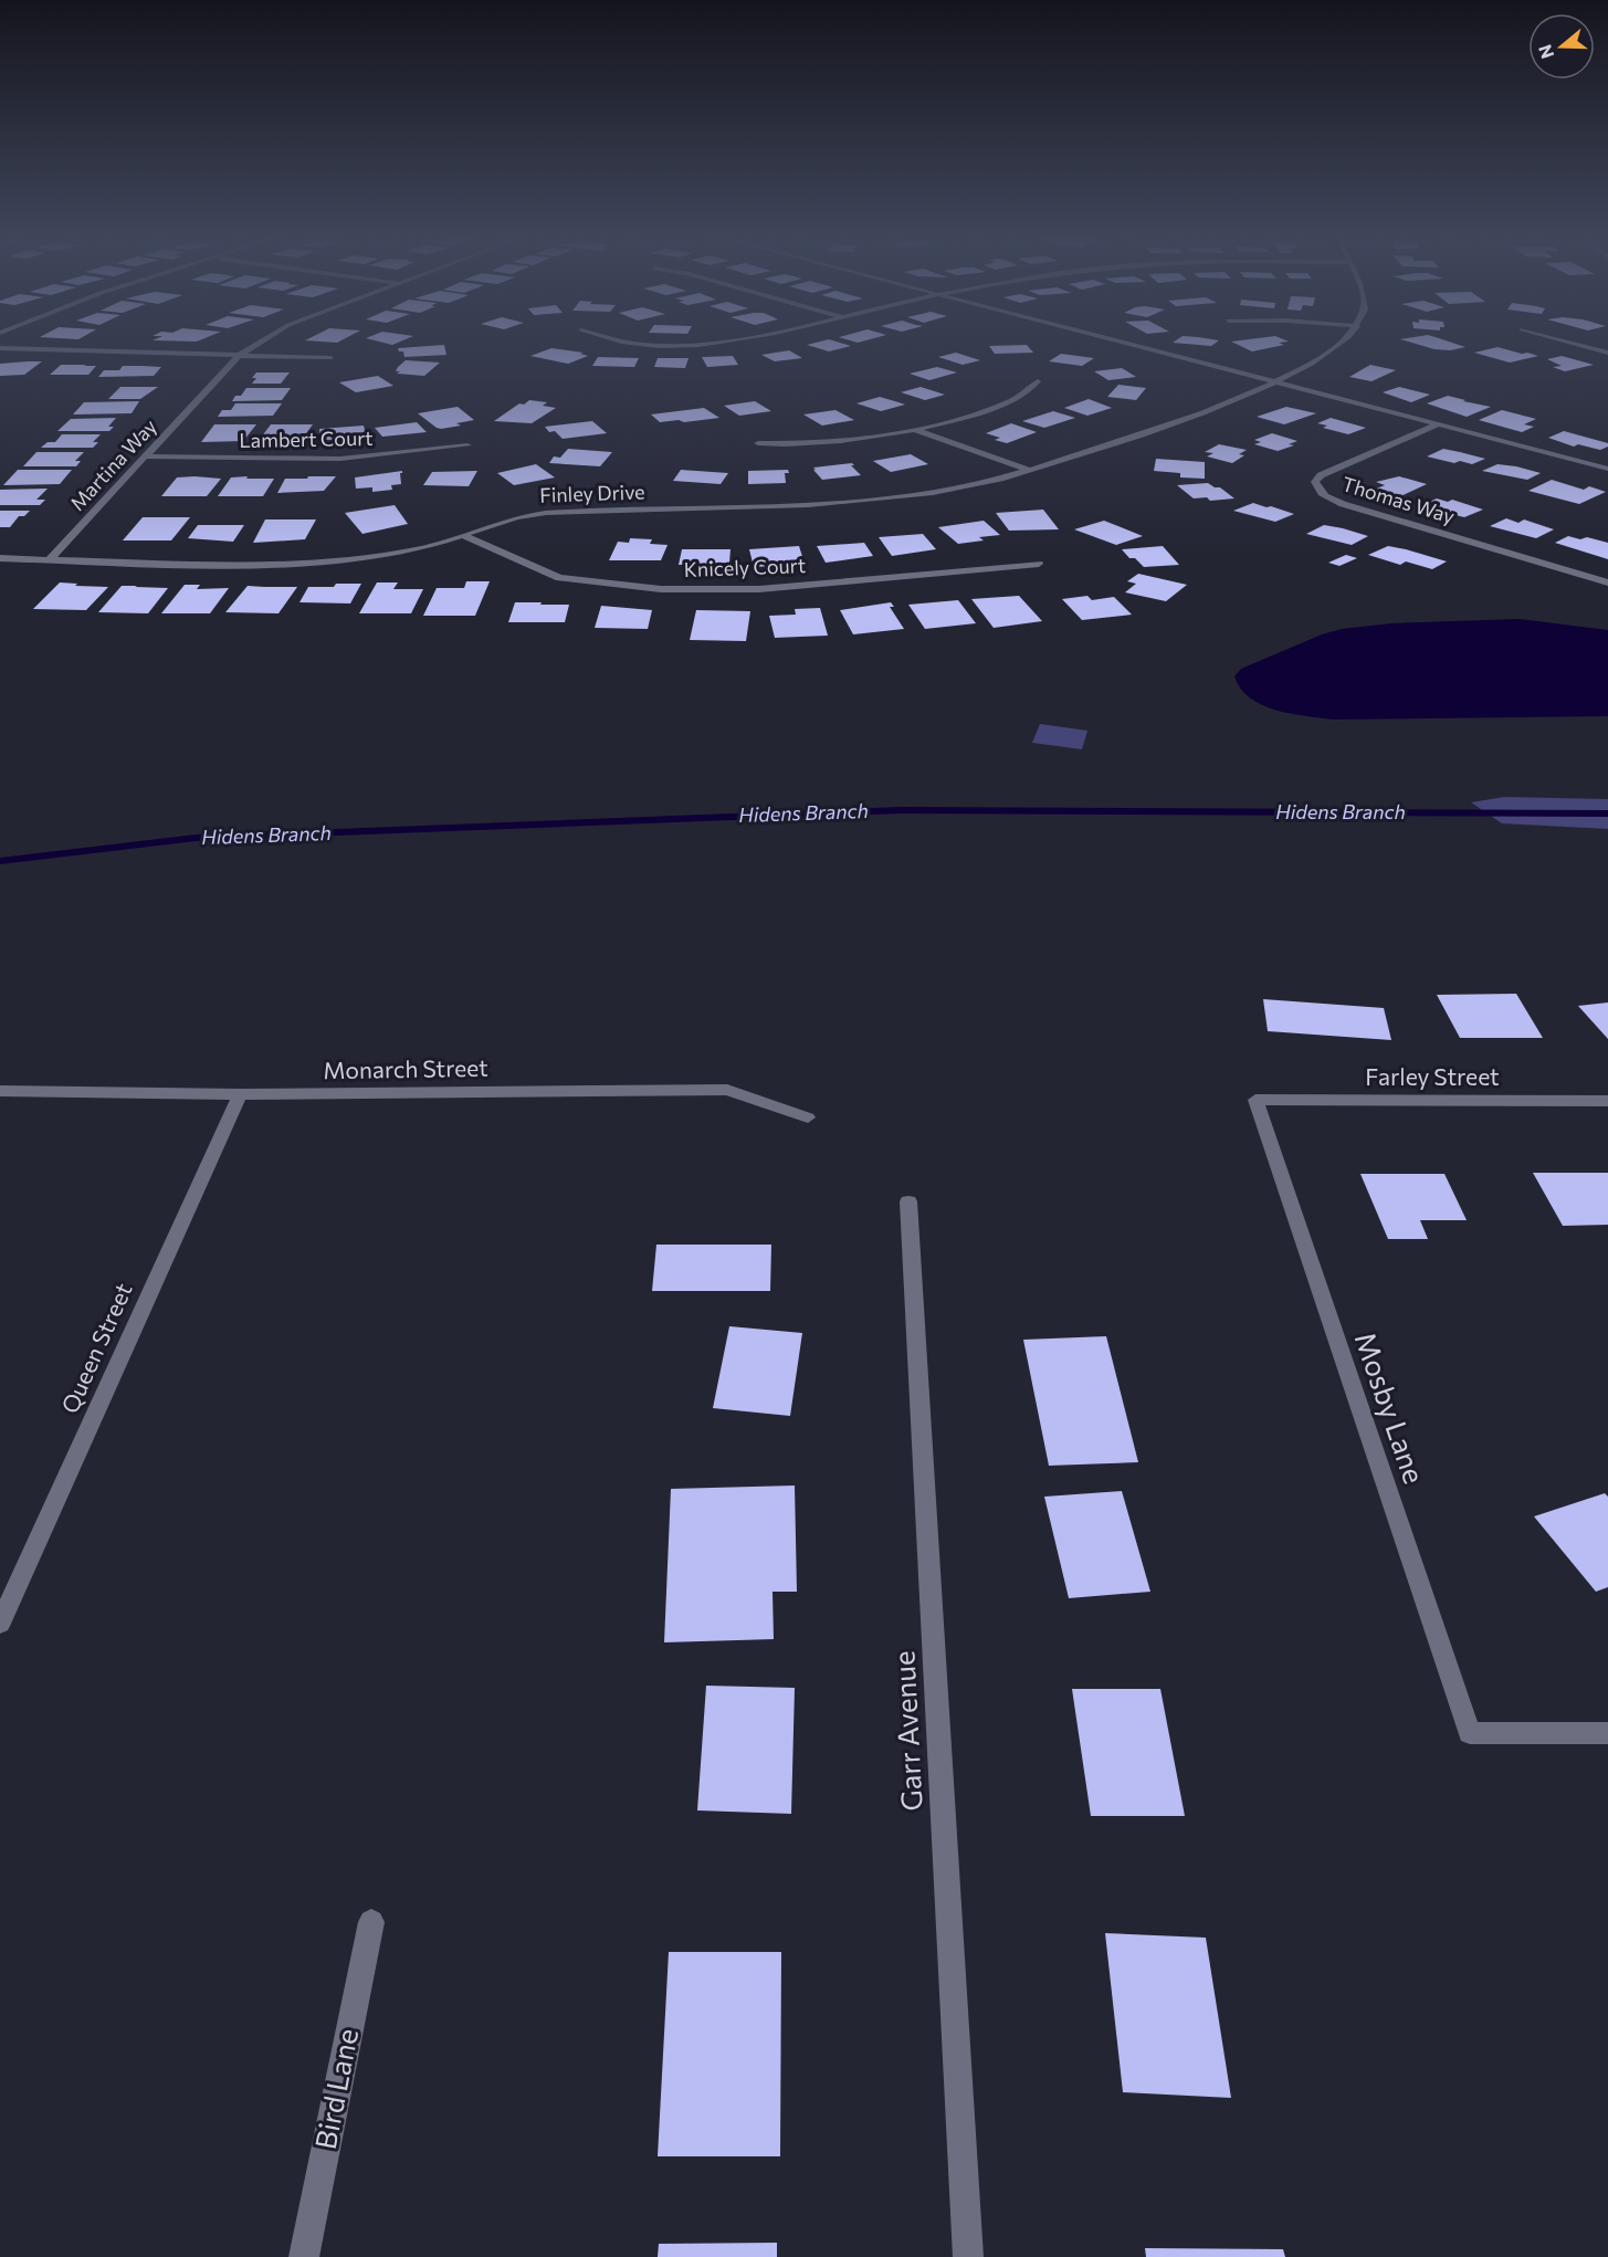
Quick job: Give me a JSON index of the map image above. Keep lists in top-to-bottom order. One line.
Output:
{"streets":{"street":["Lambert Court","Martina Way","Finley Drive","Thomas Way","Knicely Court","Monarch Street","Farley Street","Queen Street","Mosby Lane","Garr Avenue","Bird Lane"]},"crossings":[["Lambert Court","Martina Way"],["Martina Way","Finley Drive"],["Finley Drive","Knicely Court"],["Monarch Street","Queen Street"],["Farley Street","Mosby Lane"]],"water":["Hidens Branch"],"north":"left"}
